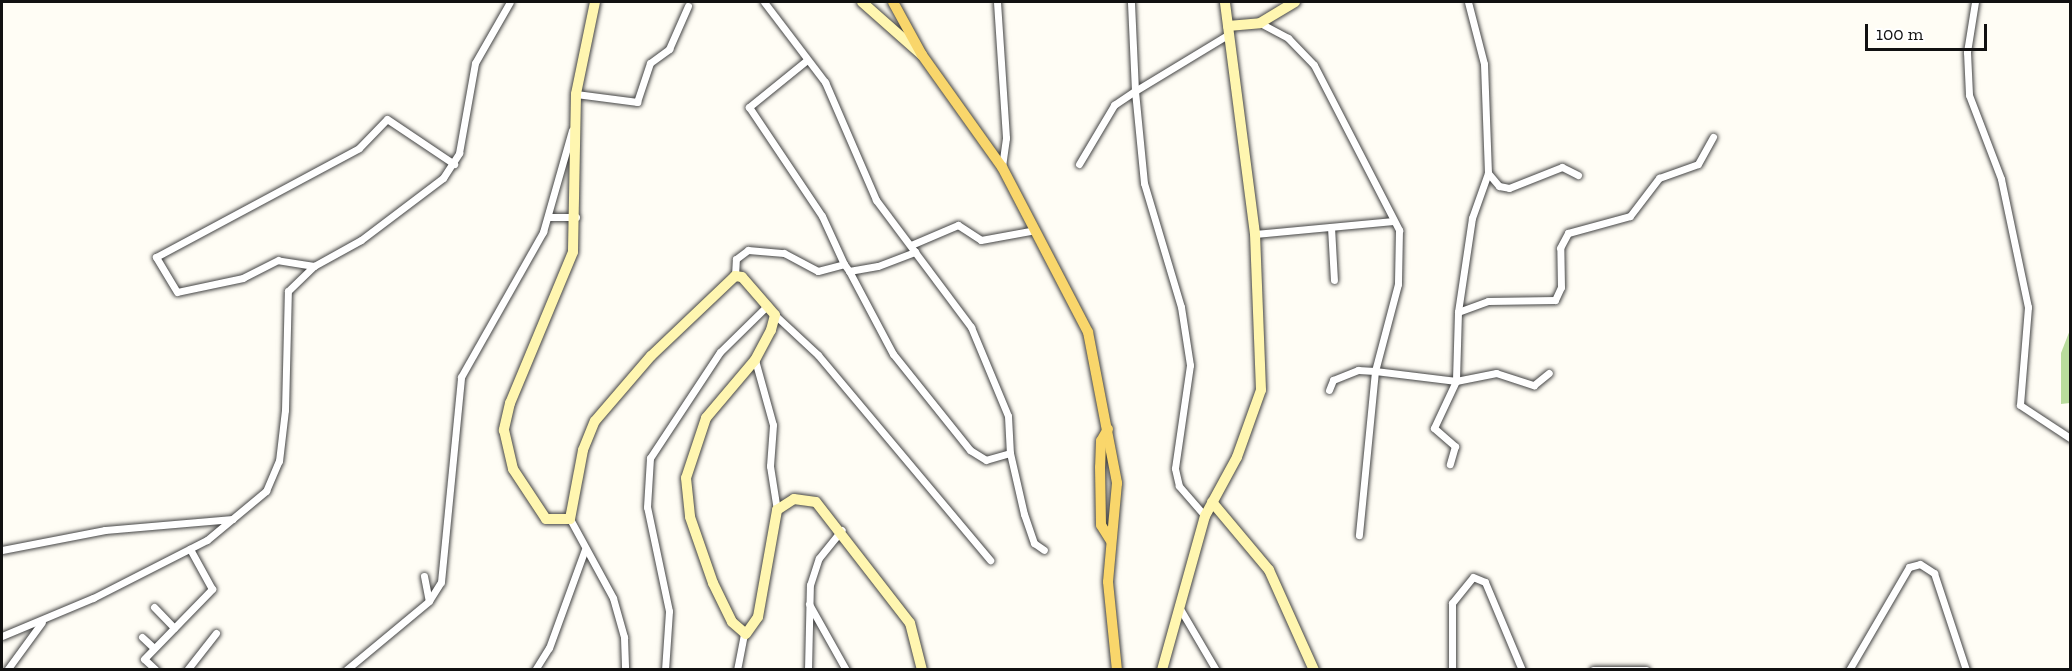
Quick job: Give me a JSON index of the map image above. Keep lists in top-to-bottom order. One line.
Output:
{"scale_bar":"100 m"}
